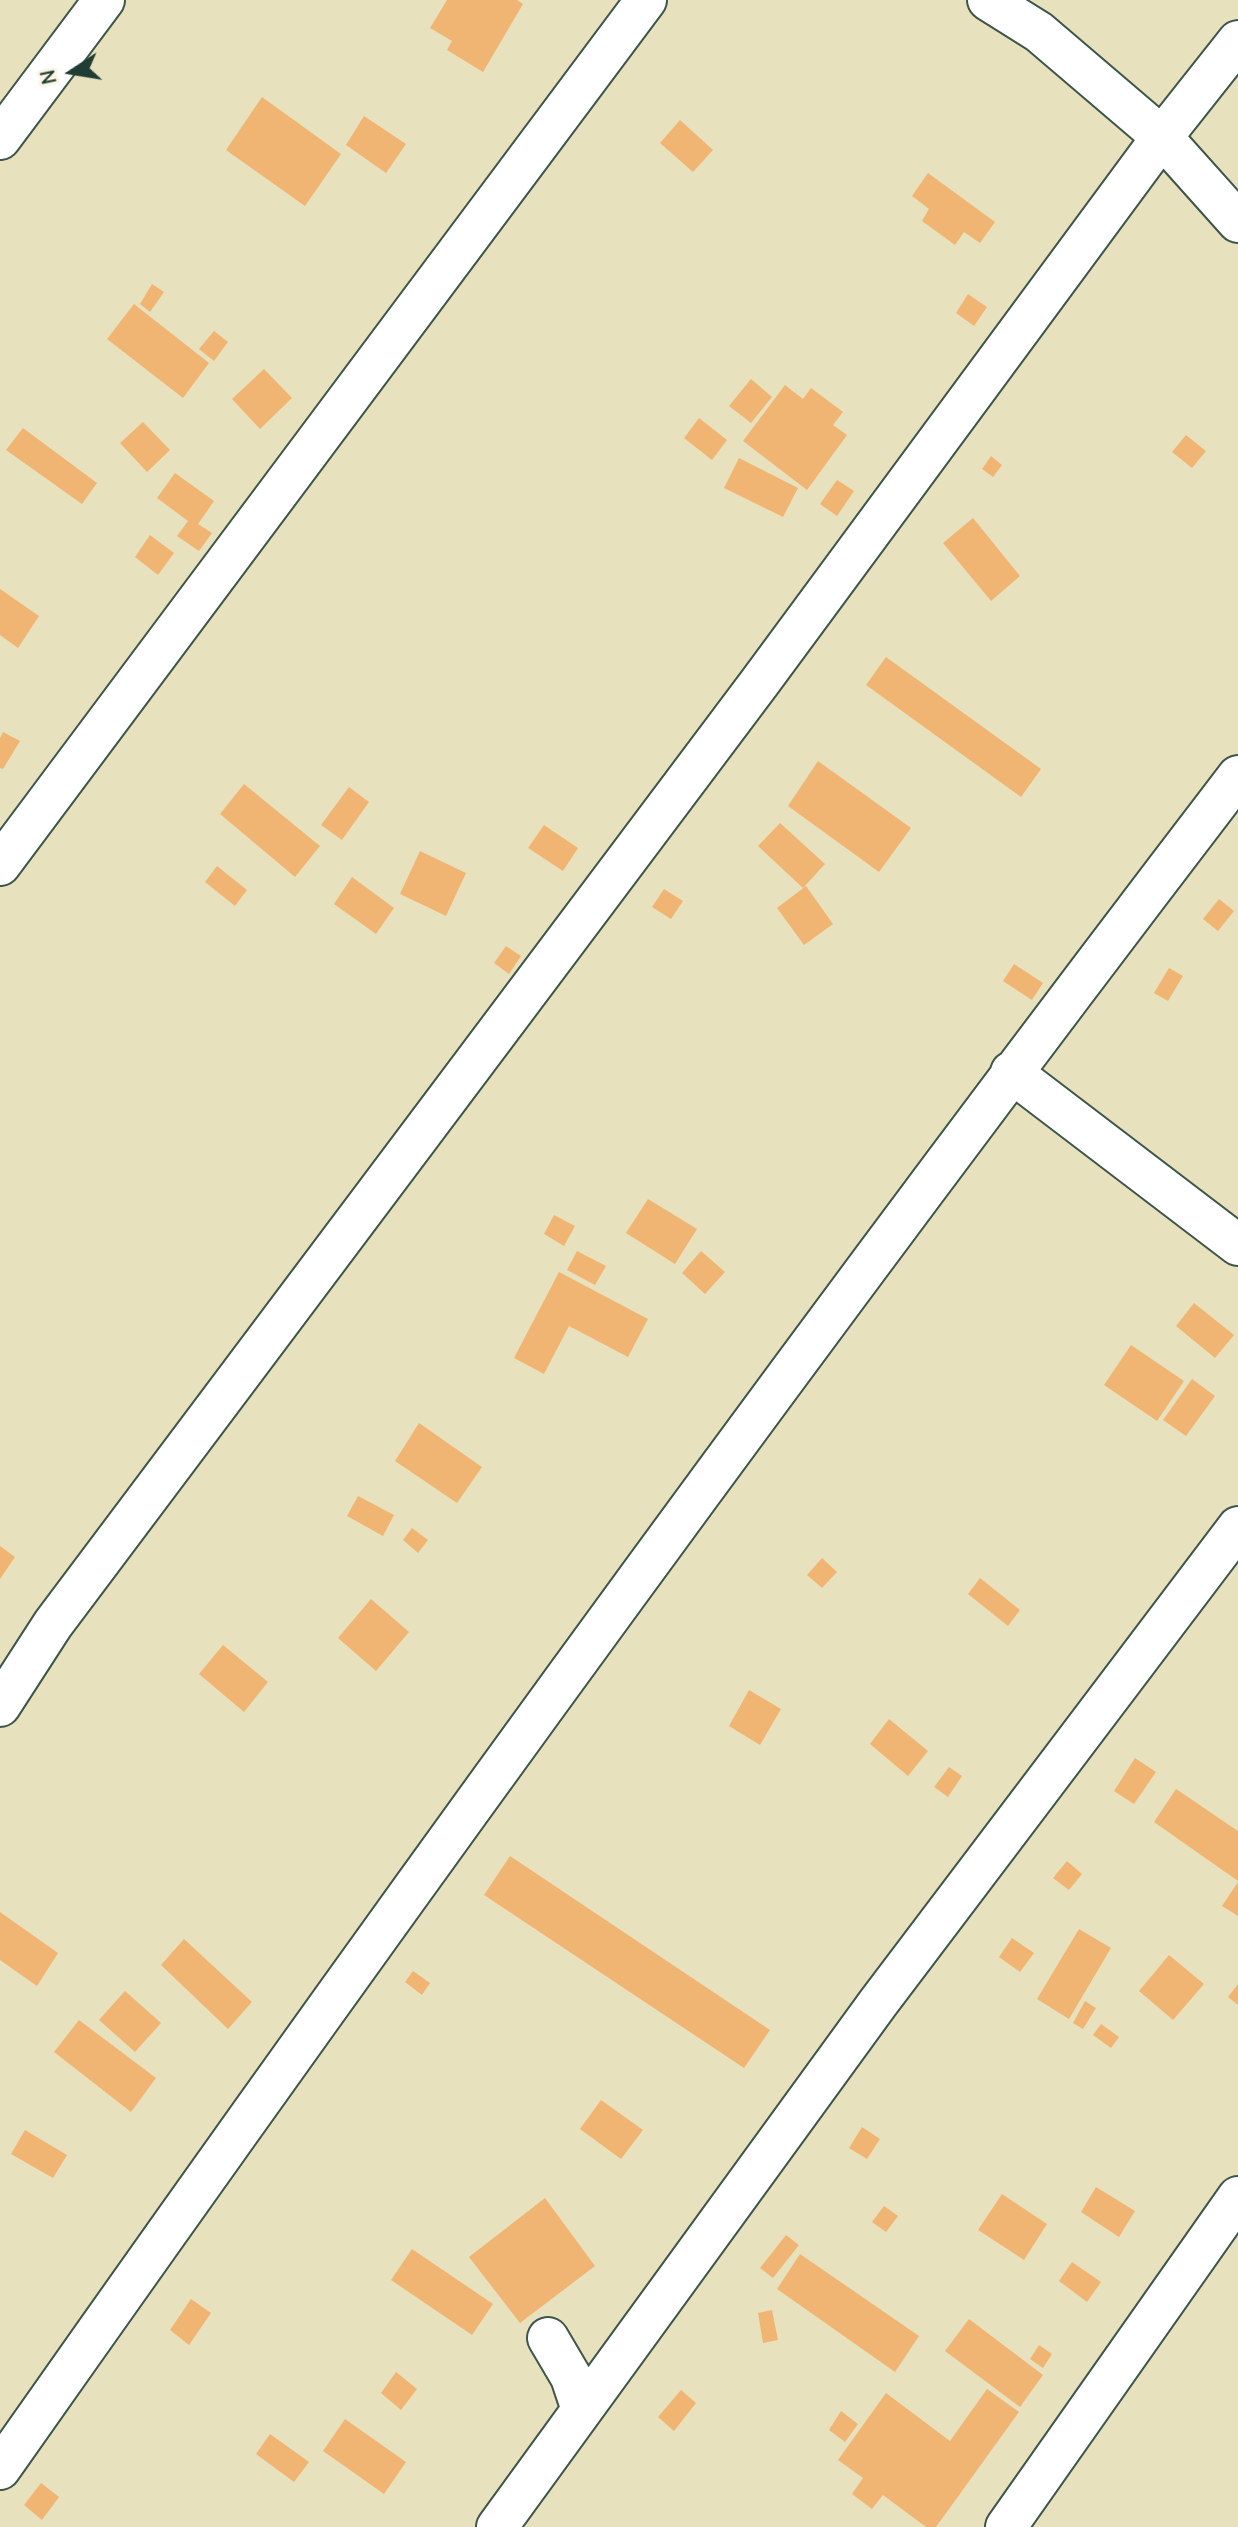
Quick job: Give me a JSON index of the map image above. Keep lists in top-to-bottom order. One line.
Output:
{"north":"left"}
